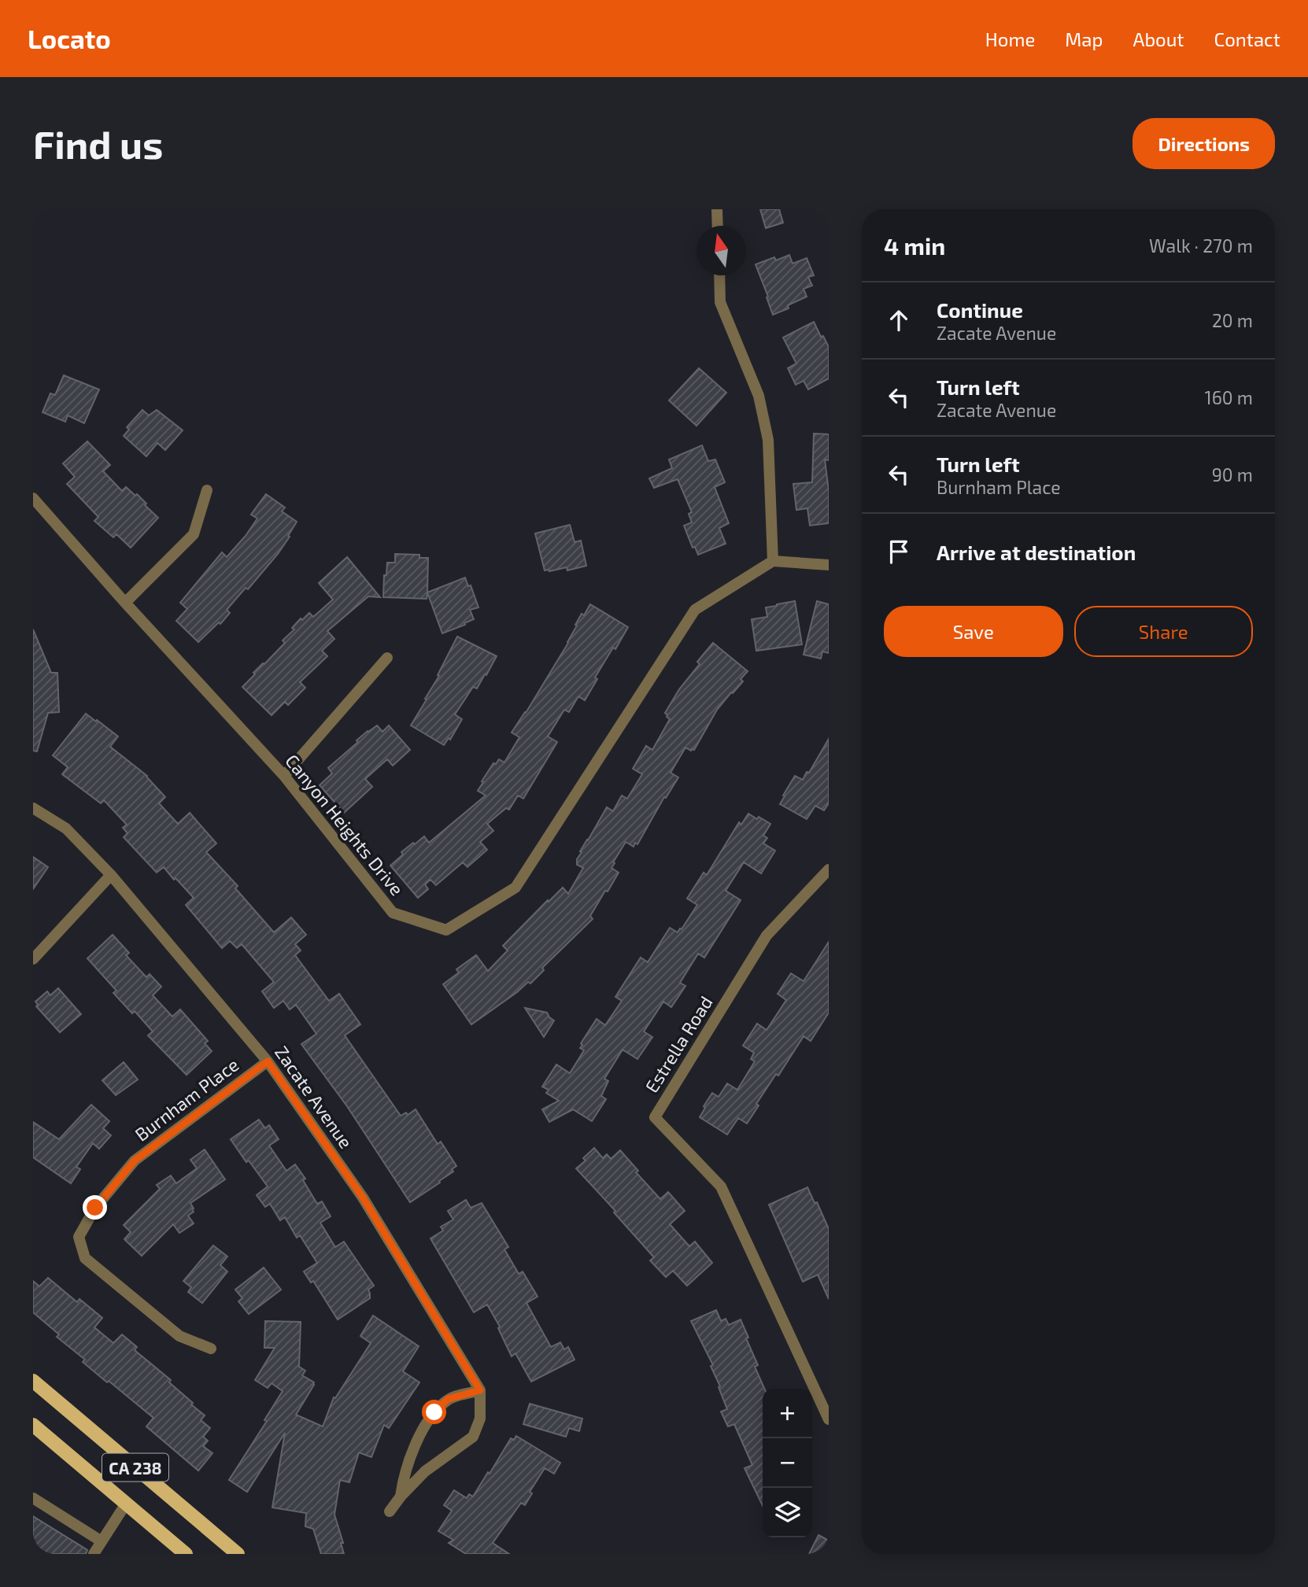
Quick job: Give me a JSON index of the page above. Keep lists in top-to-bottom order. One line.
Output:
{"streets":{"main road":["CA 238"],"street":["Canyon Heights Drive","Estrella Road","Zacate Avenue","Burnham Place"]},"crossings":[["Zacate Avenue","Burnham Place"]],"north":"top","page":{"header":"Locato","nav":["Home","Map","About","Contact"],"buttons":["Directions",["Save","Share"]],"title":"Find us","heading":["4 min","Walk · 270 m"],"list":[["Continue","Zacate Avenue","20 m"],["Turn left","Zacate Avenue","160 m"],["Turn left","Burnham Place","90 m"],"Arrive at destination"],"map_buttons":["+","−"]}}
